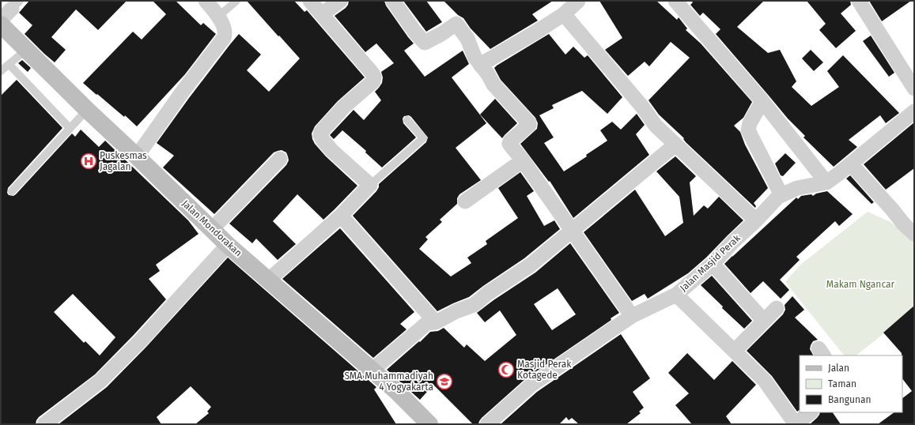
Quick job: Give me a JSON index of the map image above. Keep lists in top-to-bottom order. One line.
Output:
{"streets":{"street":["Jalan Mondorakan","Jalan Masjid Perak"]},"parks":["Makam Ngancar"],"places":{"hospital":["Puskesmas Jagalan"],"mosque":["Masjid Perak Kotagede"],"school or university":["SMA Muhammadiyah 4 Yogyakarta"]},"legend":["Jalan","Taman","Bangunan"]}
